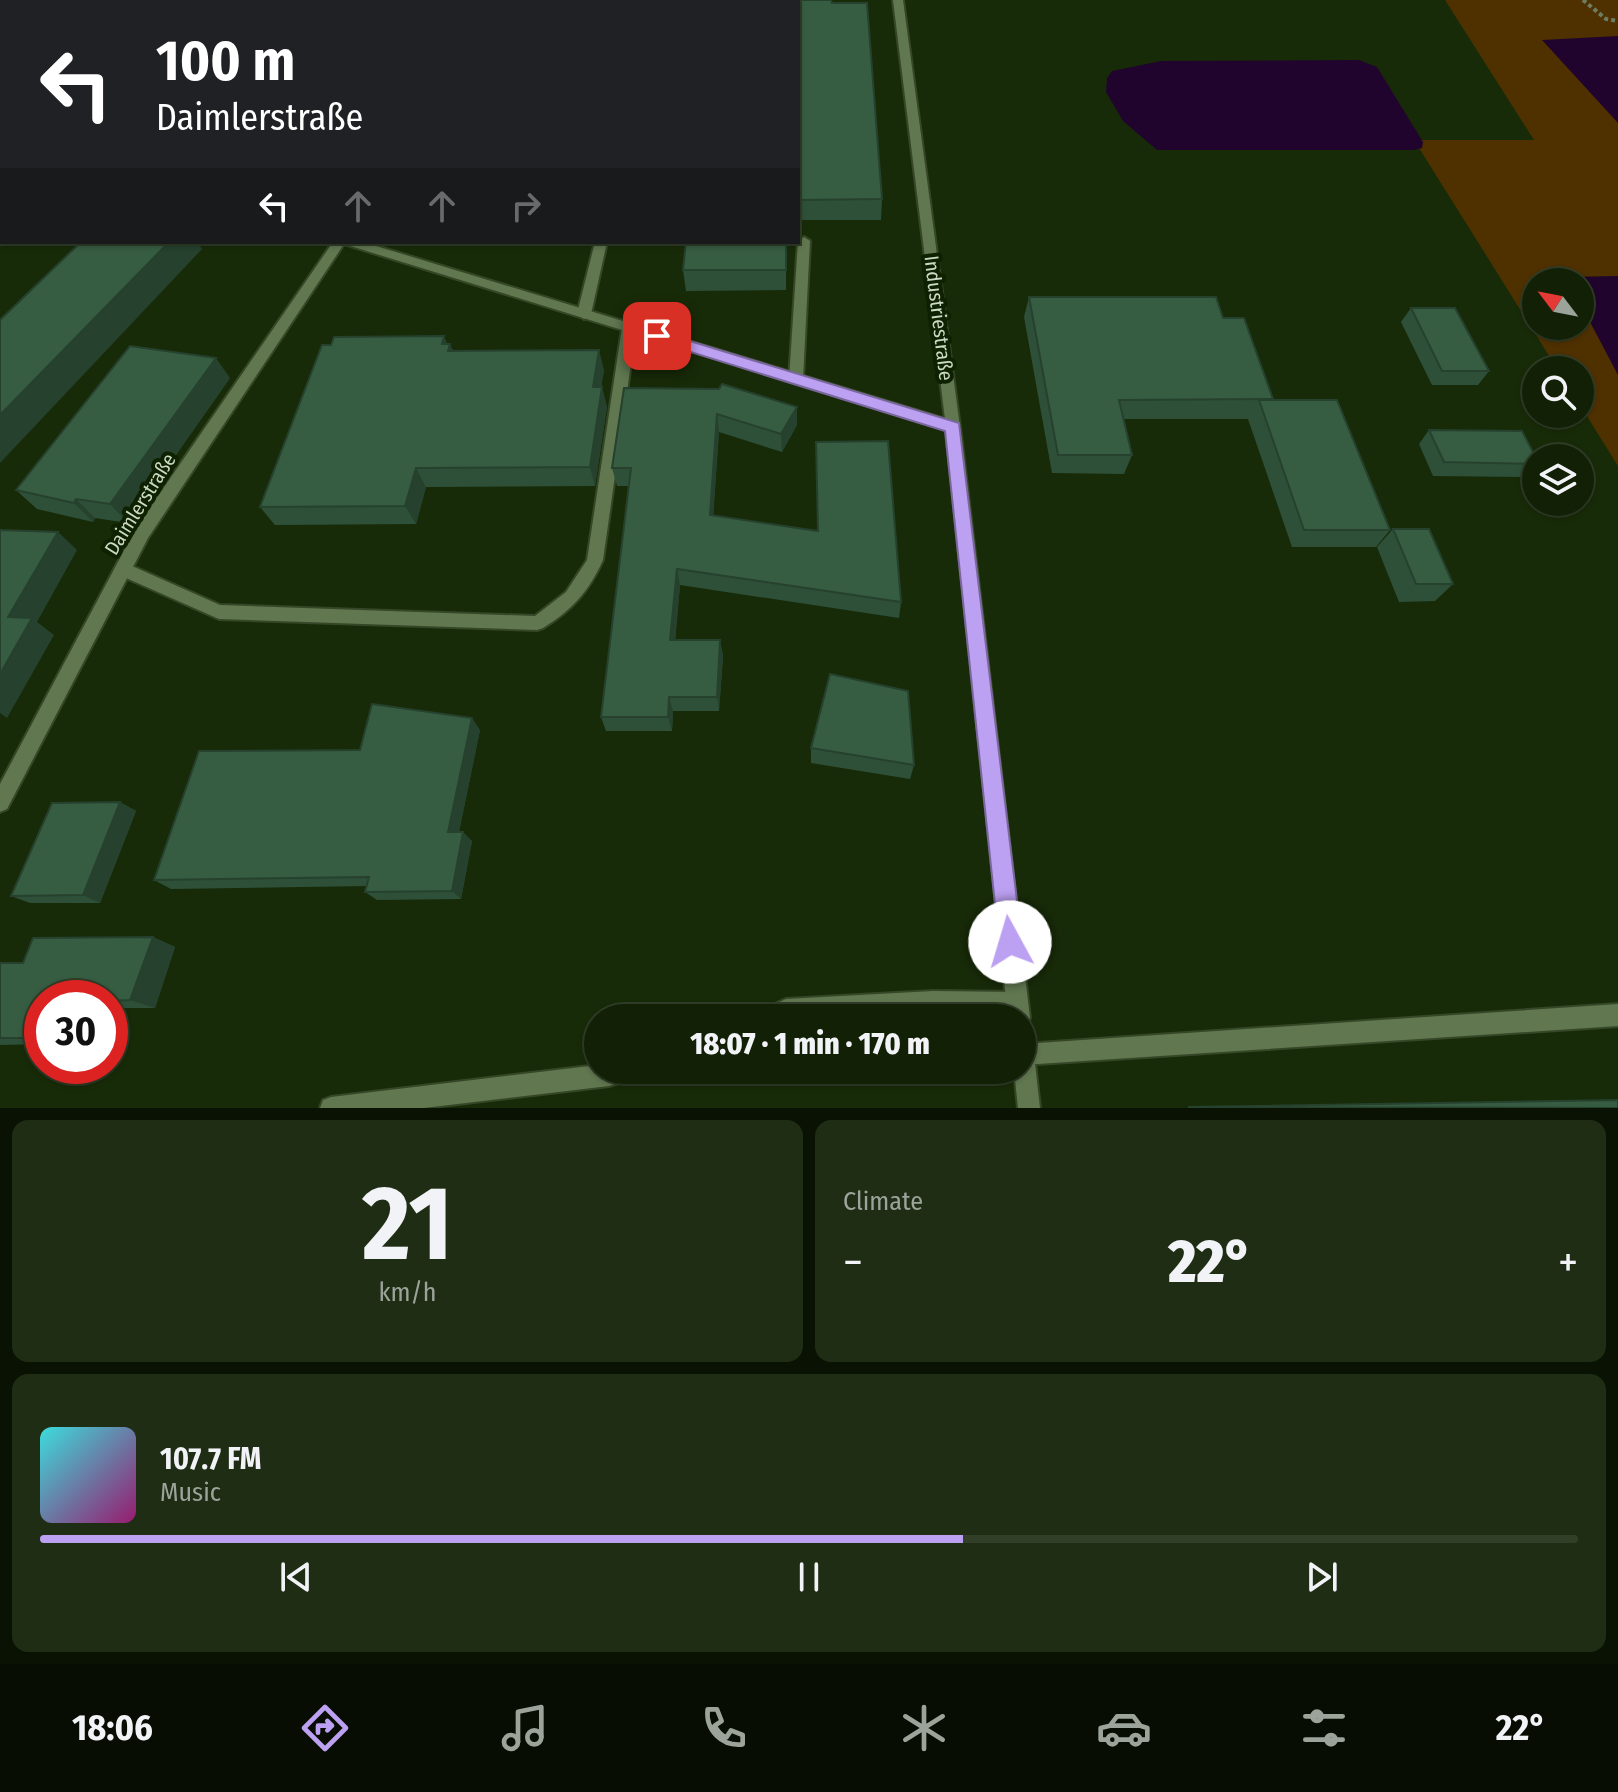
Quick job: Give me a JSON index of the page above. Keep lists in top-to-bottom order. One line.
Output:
{"streets":{"street":["Industriestraße","Daimlerstraße"]},"north":"top left","page":{"turn":["100 m","Daimlerstraße"],"limit":"30","trip":"18:07 · 1 min · 170 m","tile":[["21","km/h"],"Climate"],"heat":["−","22°","+"],"song":["107.7 FM","Music"],"tabs":["18:06","22°"]}}
